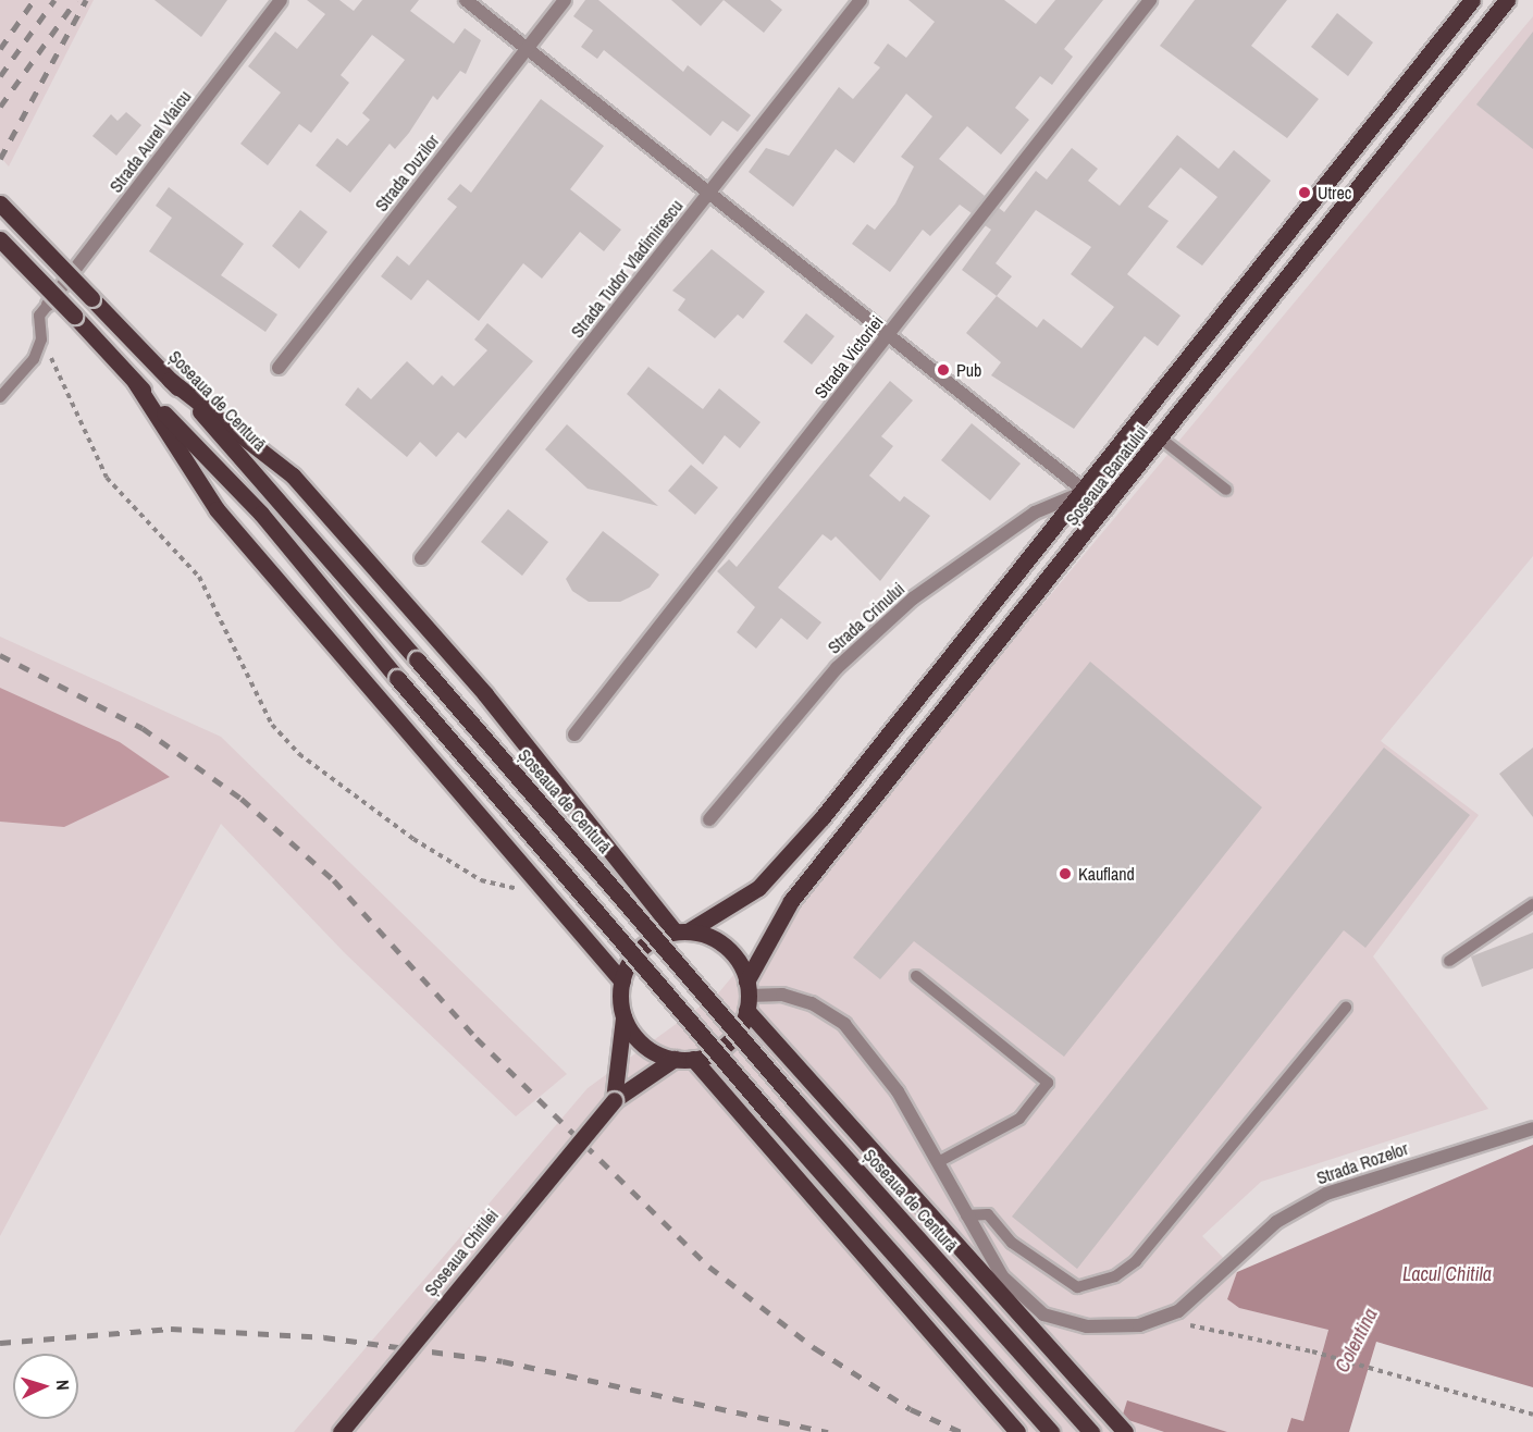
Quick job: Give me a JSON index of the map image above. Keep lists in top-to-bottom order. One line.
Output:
{"streets":{"main road":["Șoseaua de Centură","Șoseaua Banatului","Șoseaua Chitilei"],"street":["Strada Aurel Vlaicu","Strada Duzilor","Strada Tudor Vladimirescu","Strada Victoriei","Strada Crinului","Strada Rozelor"]},"crossings":[["Șoseaua Banatului","Strada Crinului"],["Șoseaua Banatului","Șoseaua Chitilei"]],"water":["Lacul Chitila","Colentina"],"places":["Utrec","Pub","Kaufland"],"north":"right"}
